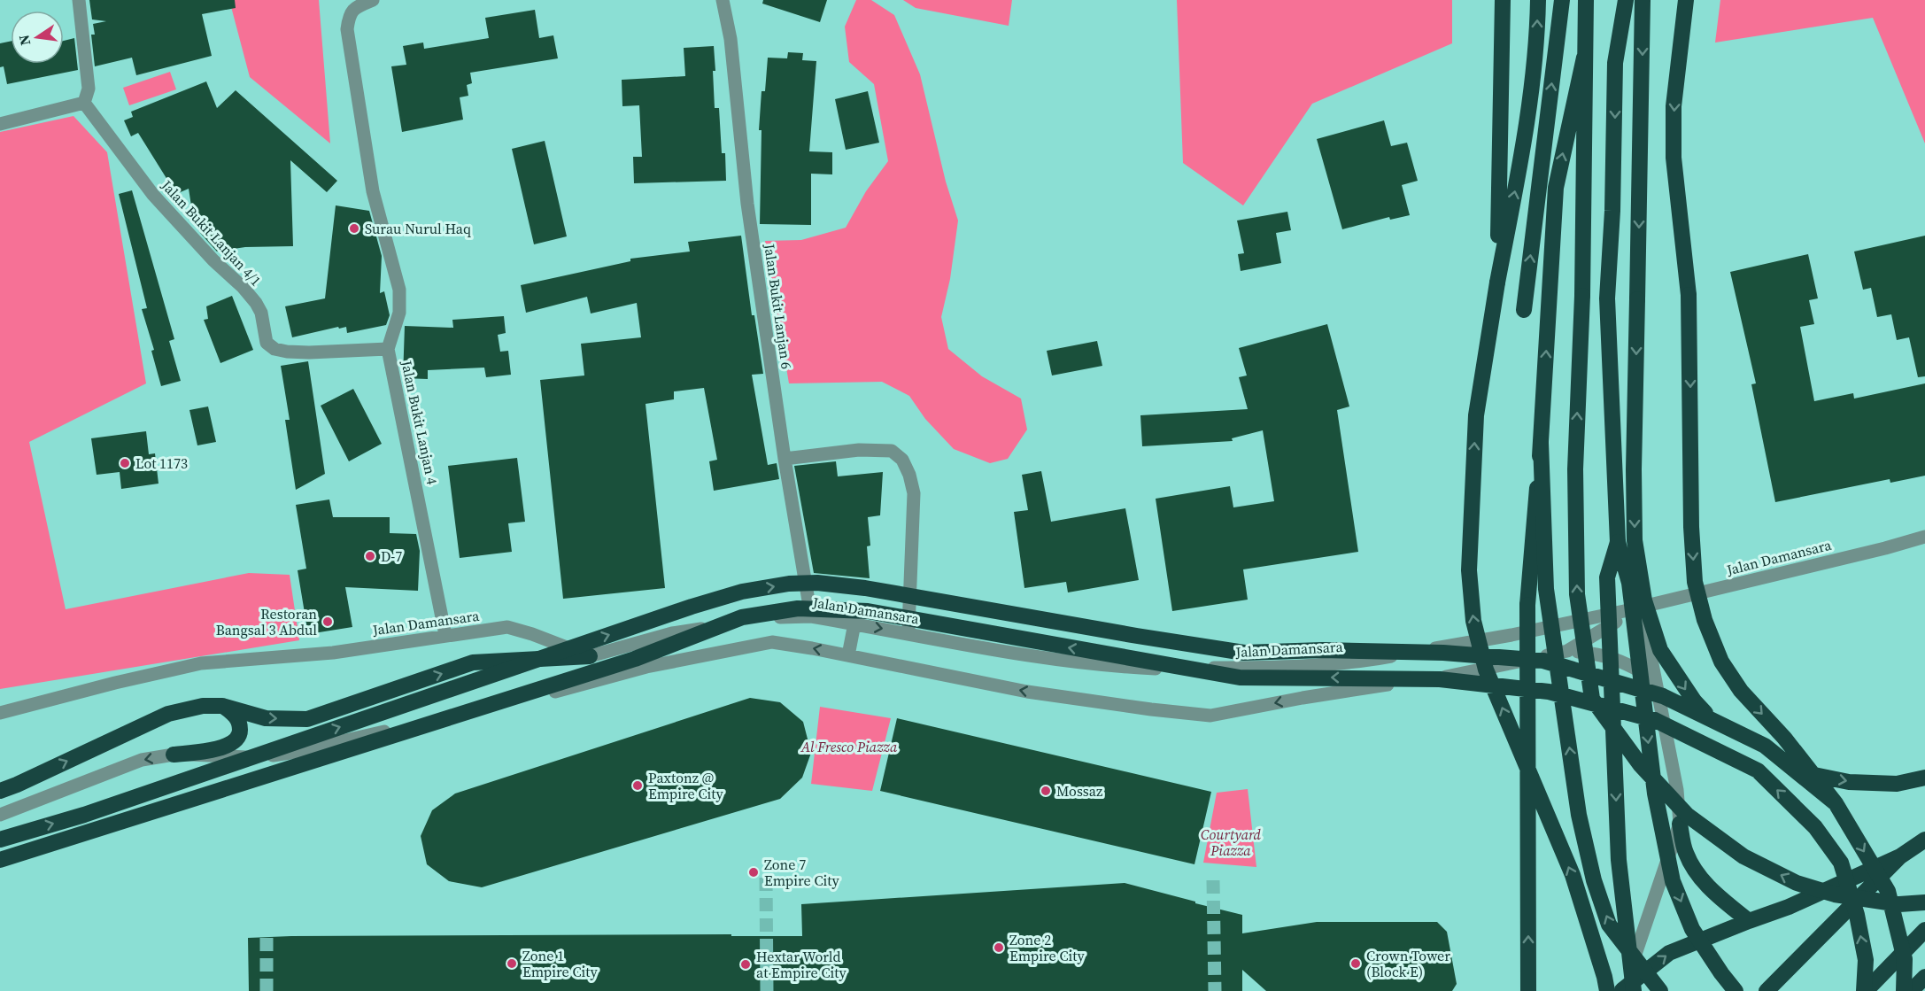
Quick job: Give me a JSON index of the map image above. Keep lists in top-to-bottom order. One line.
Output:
{"streets":{"street":["Jalan Bukit Lanjan 4/1","Jalan Bukit Lanjan 6","Jalan Bukit Lanjan 4","Jalan Damansara"]},"crossings":[["Jalan Bukit Lanjan 4/1","Jalan Bukit Lanjan 4"],["Jalan Bukit Lanjan 6","Jalan Damansara"],["Jalan Bukit Lanjan 4","Jalan Damansara"]],"parks":["Al Fresco Piazza","Courtyard Piazza"],"places":["Surau Nurul Haq","Lot 1173","D-7","Restoran Bangsal 3 Abdul","Paxtonz @ Empire City","Mossaz","Zone 7 Empire City","Zone 2 Empire City","Zone 1 Empire City","Crown Tower (Block E)","Hextar World at Empire City"],"north":"left"}
